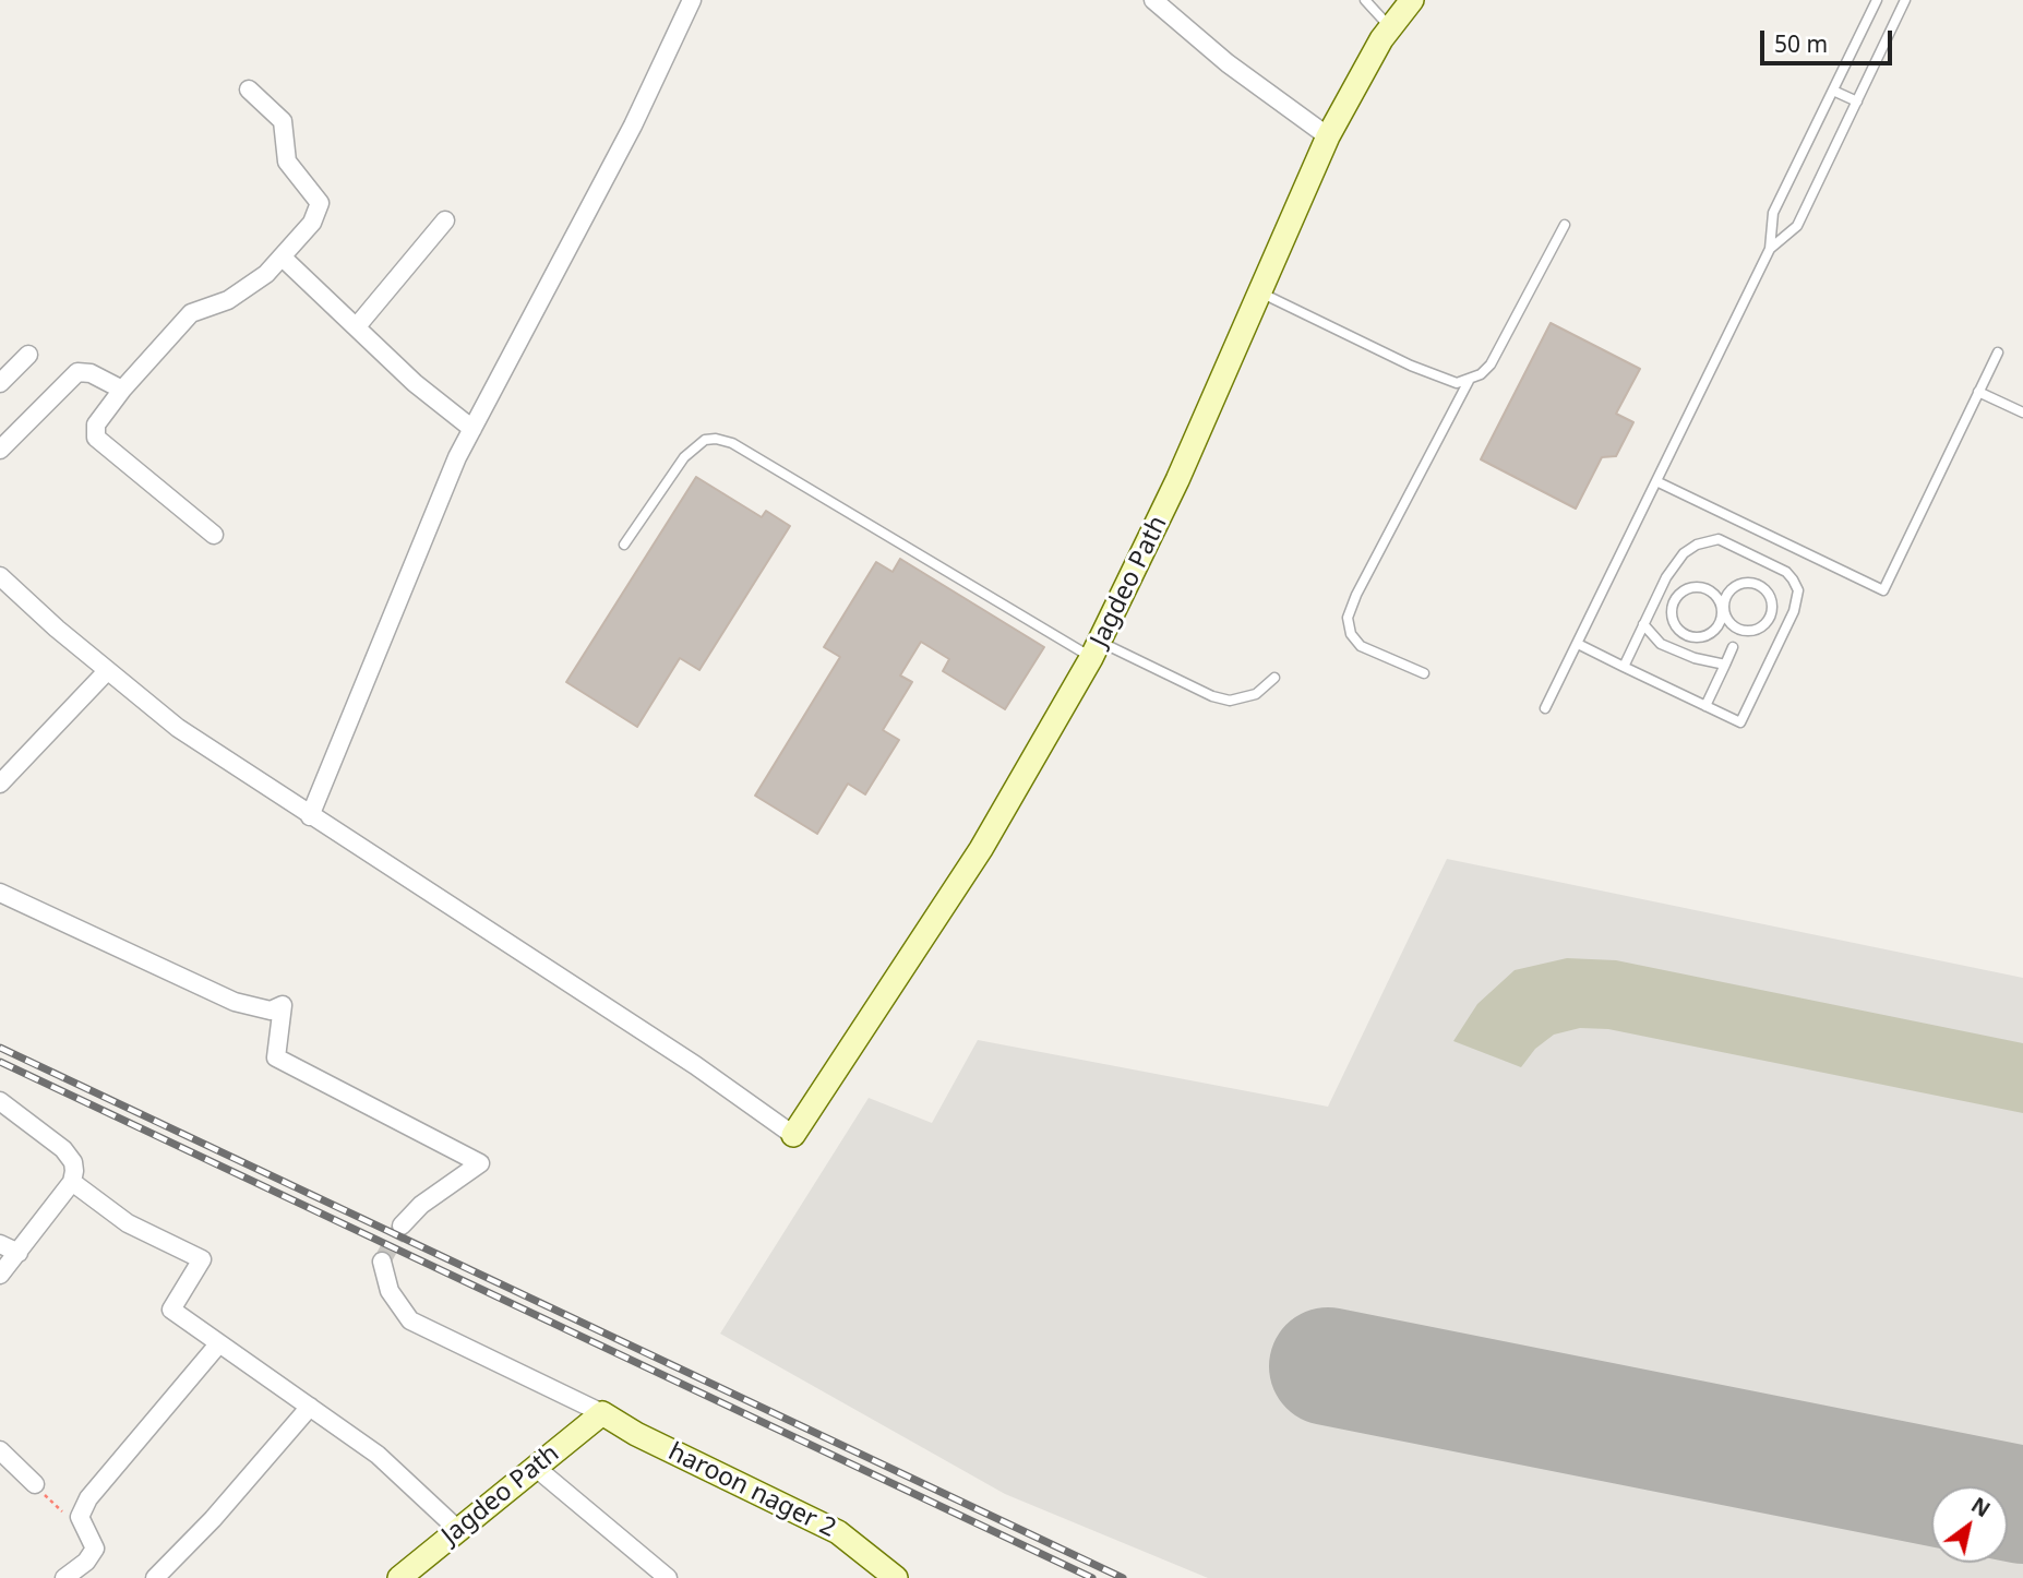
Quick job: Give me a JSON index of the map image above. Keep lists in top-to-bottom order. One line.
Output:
{"streets":{"main road":["Jagdeo Path","haroon nager 2"]},"crossings":[["Jagdeo Path","haroon nager 2"]],"scale_bar":"50 m","north":"top right"}
